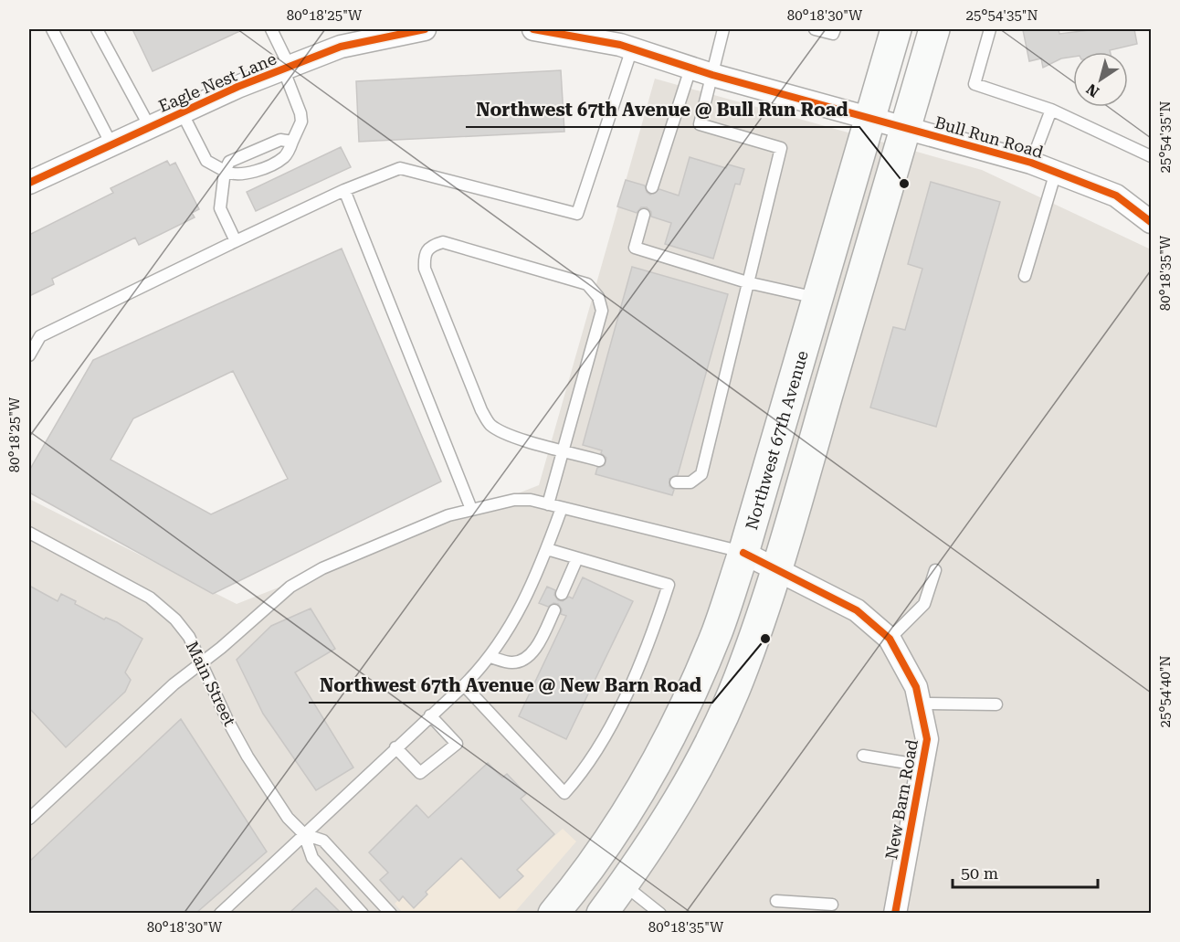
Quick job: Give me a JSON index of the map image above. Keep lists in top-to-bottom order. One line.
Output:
{"streets":{"main road":["Northwest 67th Avenue"],"street":["Eagle Nest Lane","Bull Run Road","New Barn Road"],"lane":["Main Street"]},"crossings":[["Northwest 67th Avenue","New Barn Road"]],"places":["Northwest 67th Avenue @ Bull Run Road","Northwest 67th Avenue @ New Barn Road"],"scale_bar":"50 m","north":"bottom left","coordinates":["80°18'25\"W","80°18'30\"W","25°54'35\"N","80°18'35\"W","25°54'40\"N"]}
